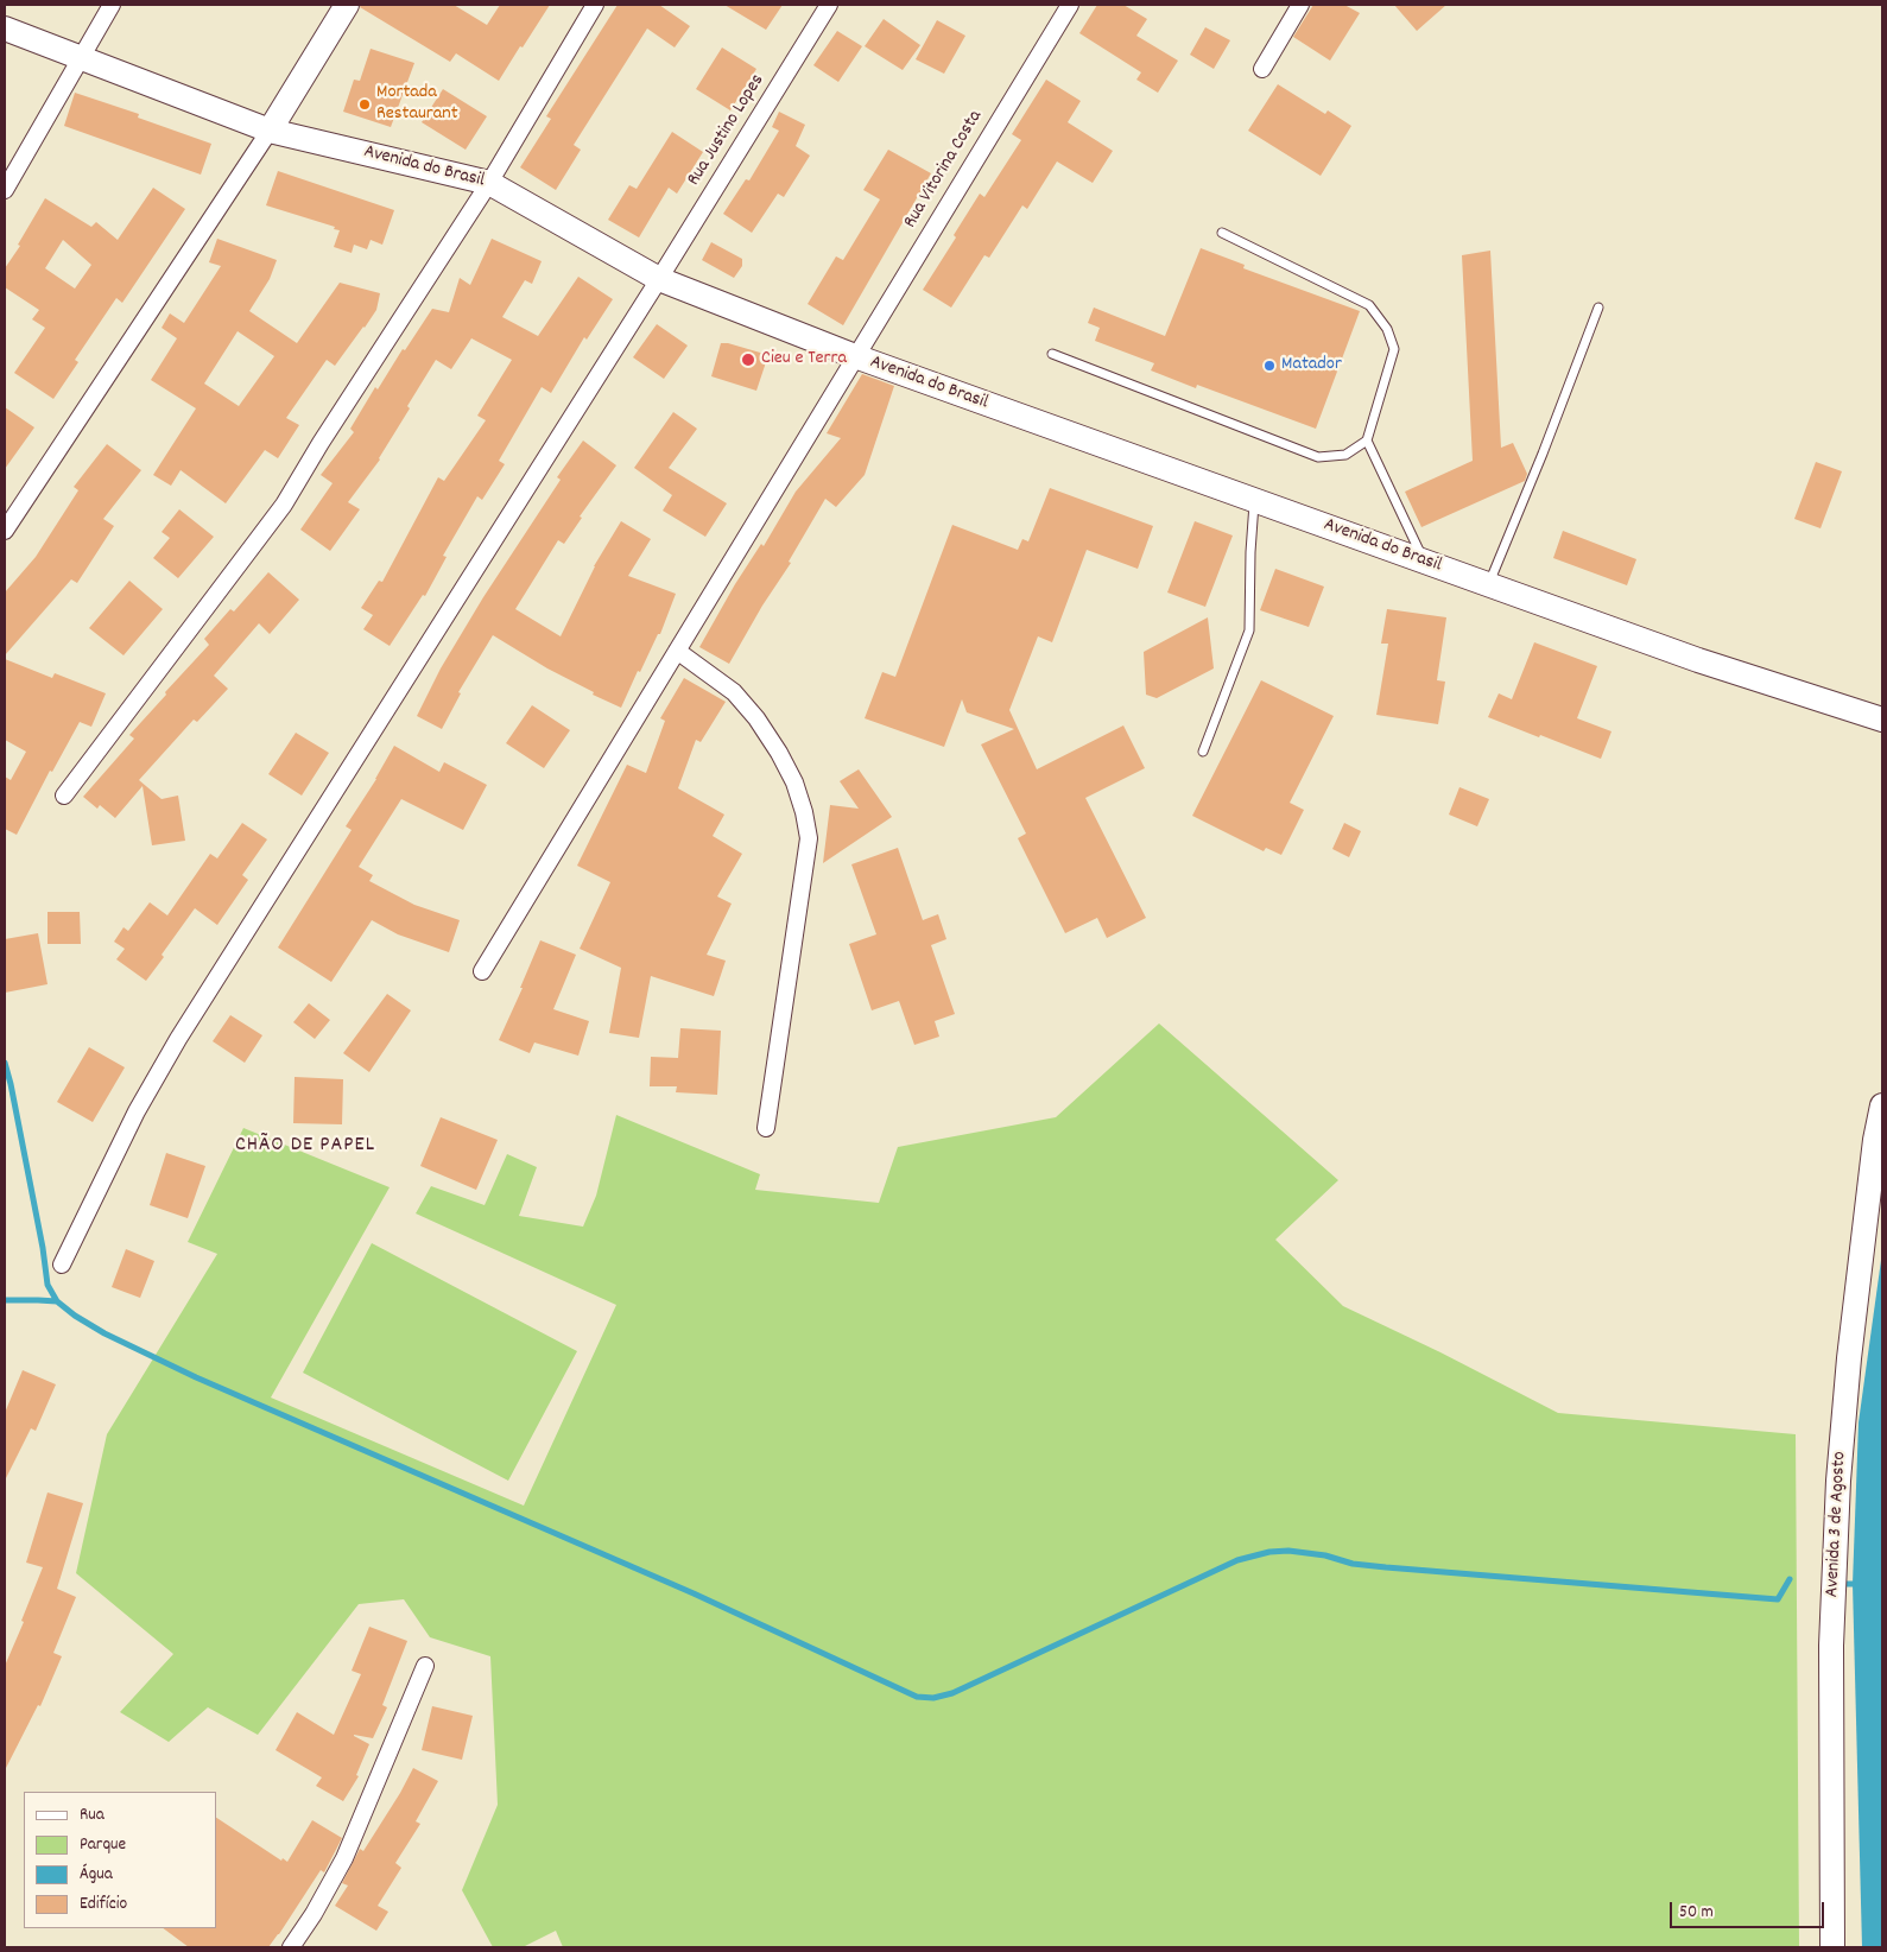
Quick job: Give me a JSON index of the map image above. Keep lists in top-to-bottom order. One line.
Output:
{"streets":{"street":["Rua Justino Lopes","Avenida do Brasil","Rua Vitorina Costa","Avenida 3 de Agosto"]},"crossings":[["Rua Justino Lopes","Avenida do Brasil"],["Avenida do Brasil","Rua Vitorina Costa"]],"districts":["CHÃO DE PAPEL"],"places":["Mortada Restaurant","Cieu e Terra","Matador"],"legend":["Rua","Parque","Água","Edifício"],"scale_bar":"50 m"}
